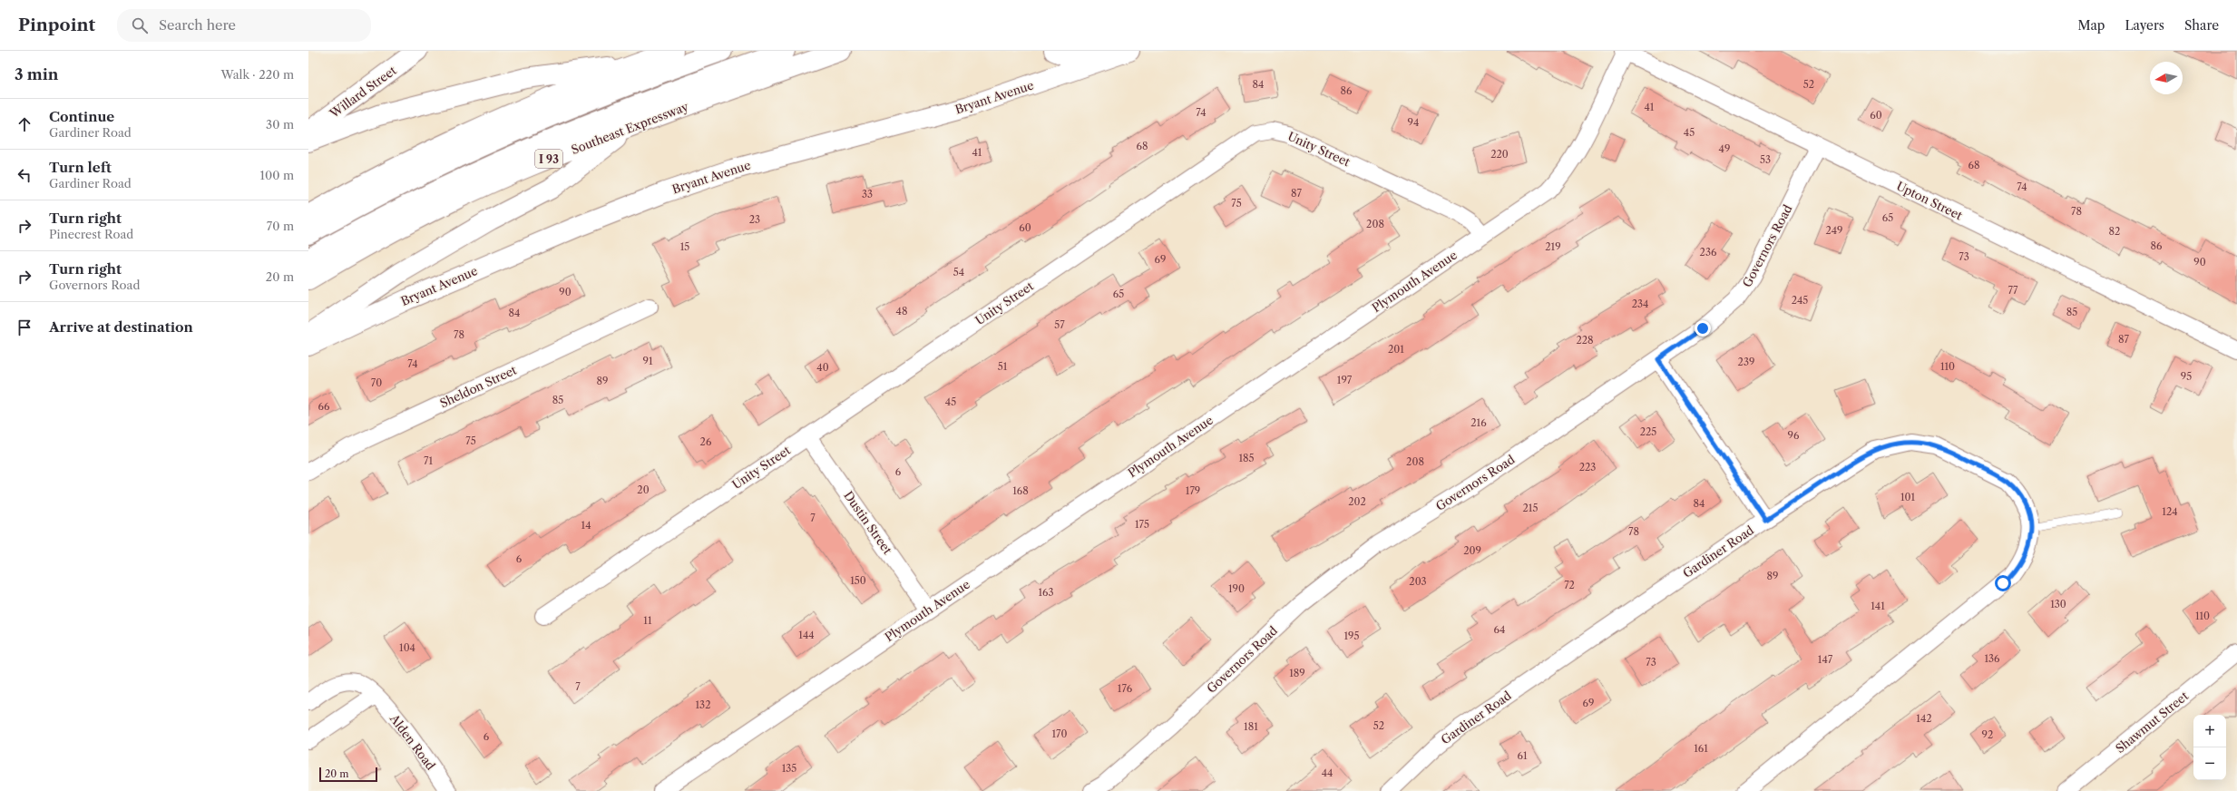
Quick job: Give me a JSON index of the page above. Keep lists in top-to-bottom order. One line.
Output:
{"streets":{"main road":["Willard Street","Bryant Avenue","Southeast Expressway","I 93"],"street":["Unity Street","Upton Street","Governors Road","Plymouth Avenue","Sheldon Street","Dustin Street","Gardiner Road","Shawmut Street","Alden Road"]},"crossings":[["Unity Street","Plymouth Avenue"],["Unity Street","Dustin Street"],["Upton Street","Governors Road"],["Upton Street","Plymouth Avenue"],["Plymouth Avenue","Dustin Street"]],"house_numbers":["84","52","86","41","74","60","94","45","68","49","41","220","53","68","74","87","33","75","78","65","23","208","60","249","82","86","15","219","236","73","69","90","54","77","90","65","245","234","48","85","84","57","78","87","228","201","91","239","74","51","110","40","95","197","89","70","85","45","66","216","225","96","75","26","185","71","208","223","6","20","168","179","101","202","84","215","124","7","175","14","78","209","6","89","150","203","72","190","163","130","141","110","11","64","144","195","104","136","147","73","189","7","176","69","132","142","52","181","170","92","6","161","61","135","44"],"scale_bar":"20 m","north":"left","page":{"header":"Pinpoint","search":"Search here","nav":["Map","Layers","Share"],"heading":["3 min","Walk · 220 m"],"list":[["Continue","Gardiner Road","30 m"],["Turn left","Gardiner Road","100 m"],["Turn right","Pinecrest Road","70 m"],["Turn right","Governors Road","20 m"],"Arrive at destination"],"map_buttons":["+","−"],"scale":"20 m"}}
